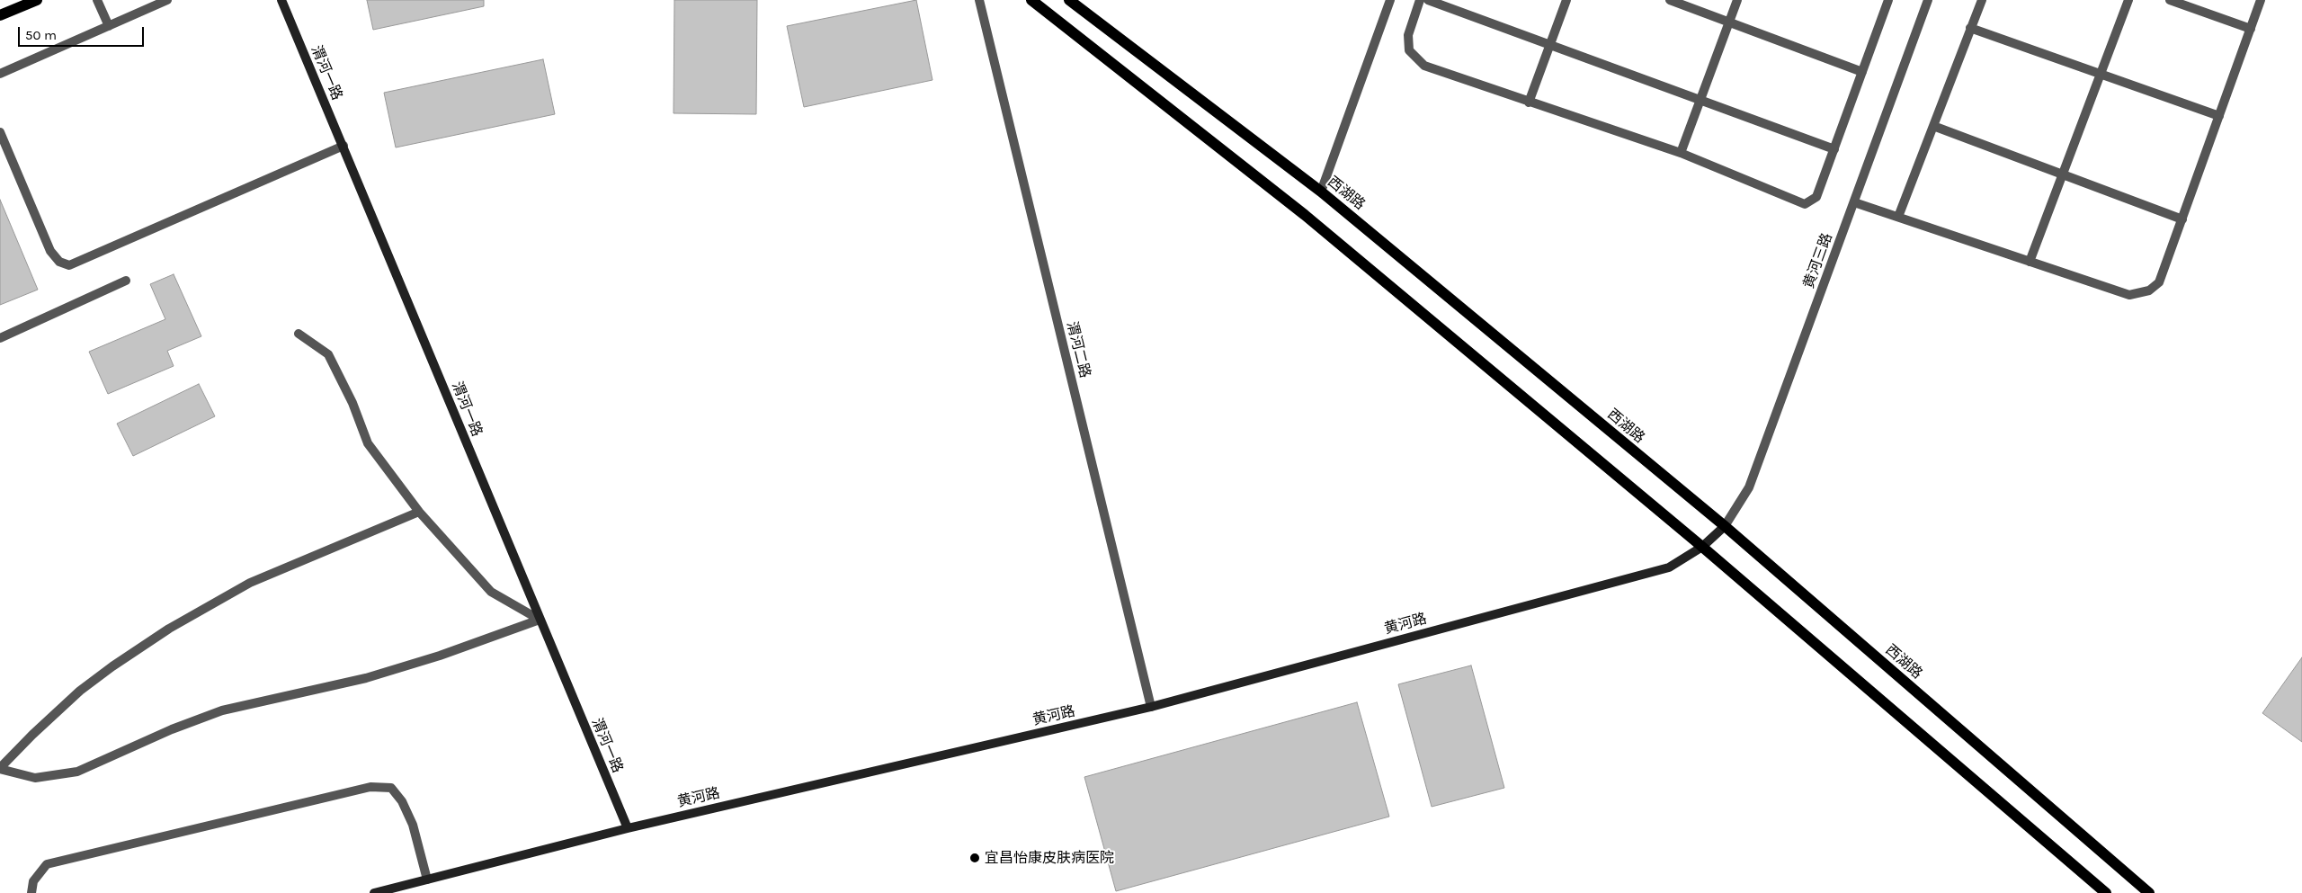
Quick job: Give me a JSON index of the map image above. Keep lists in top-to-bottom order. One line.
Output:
{"streets":{"main road":["渭河一路","西湖路","黄河路"],"street":["黄河三路","渭河二路"]},"crossings":[["渭河一路","黄河路"],["西湖路","黄河三路"],["西湖路","黄河路"],["黄河三路","黄河路"],["渭河二路","黄河路"]],"places":["宜昌怡康皮肤病医院"],"scale_bar":"50 m"}
